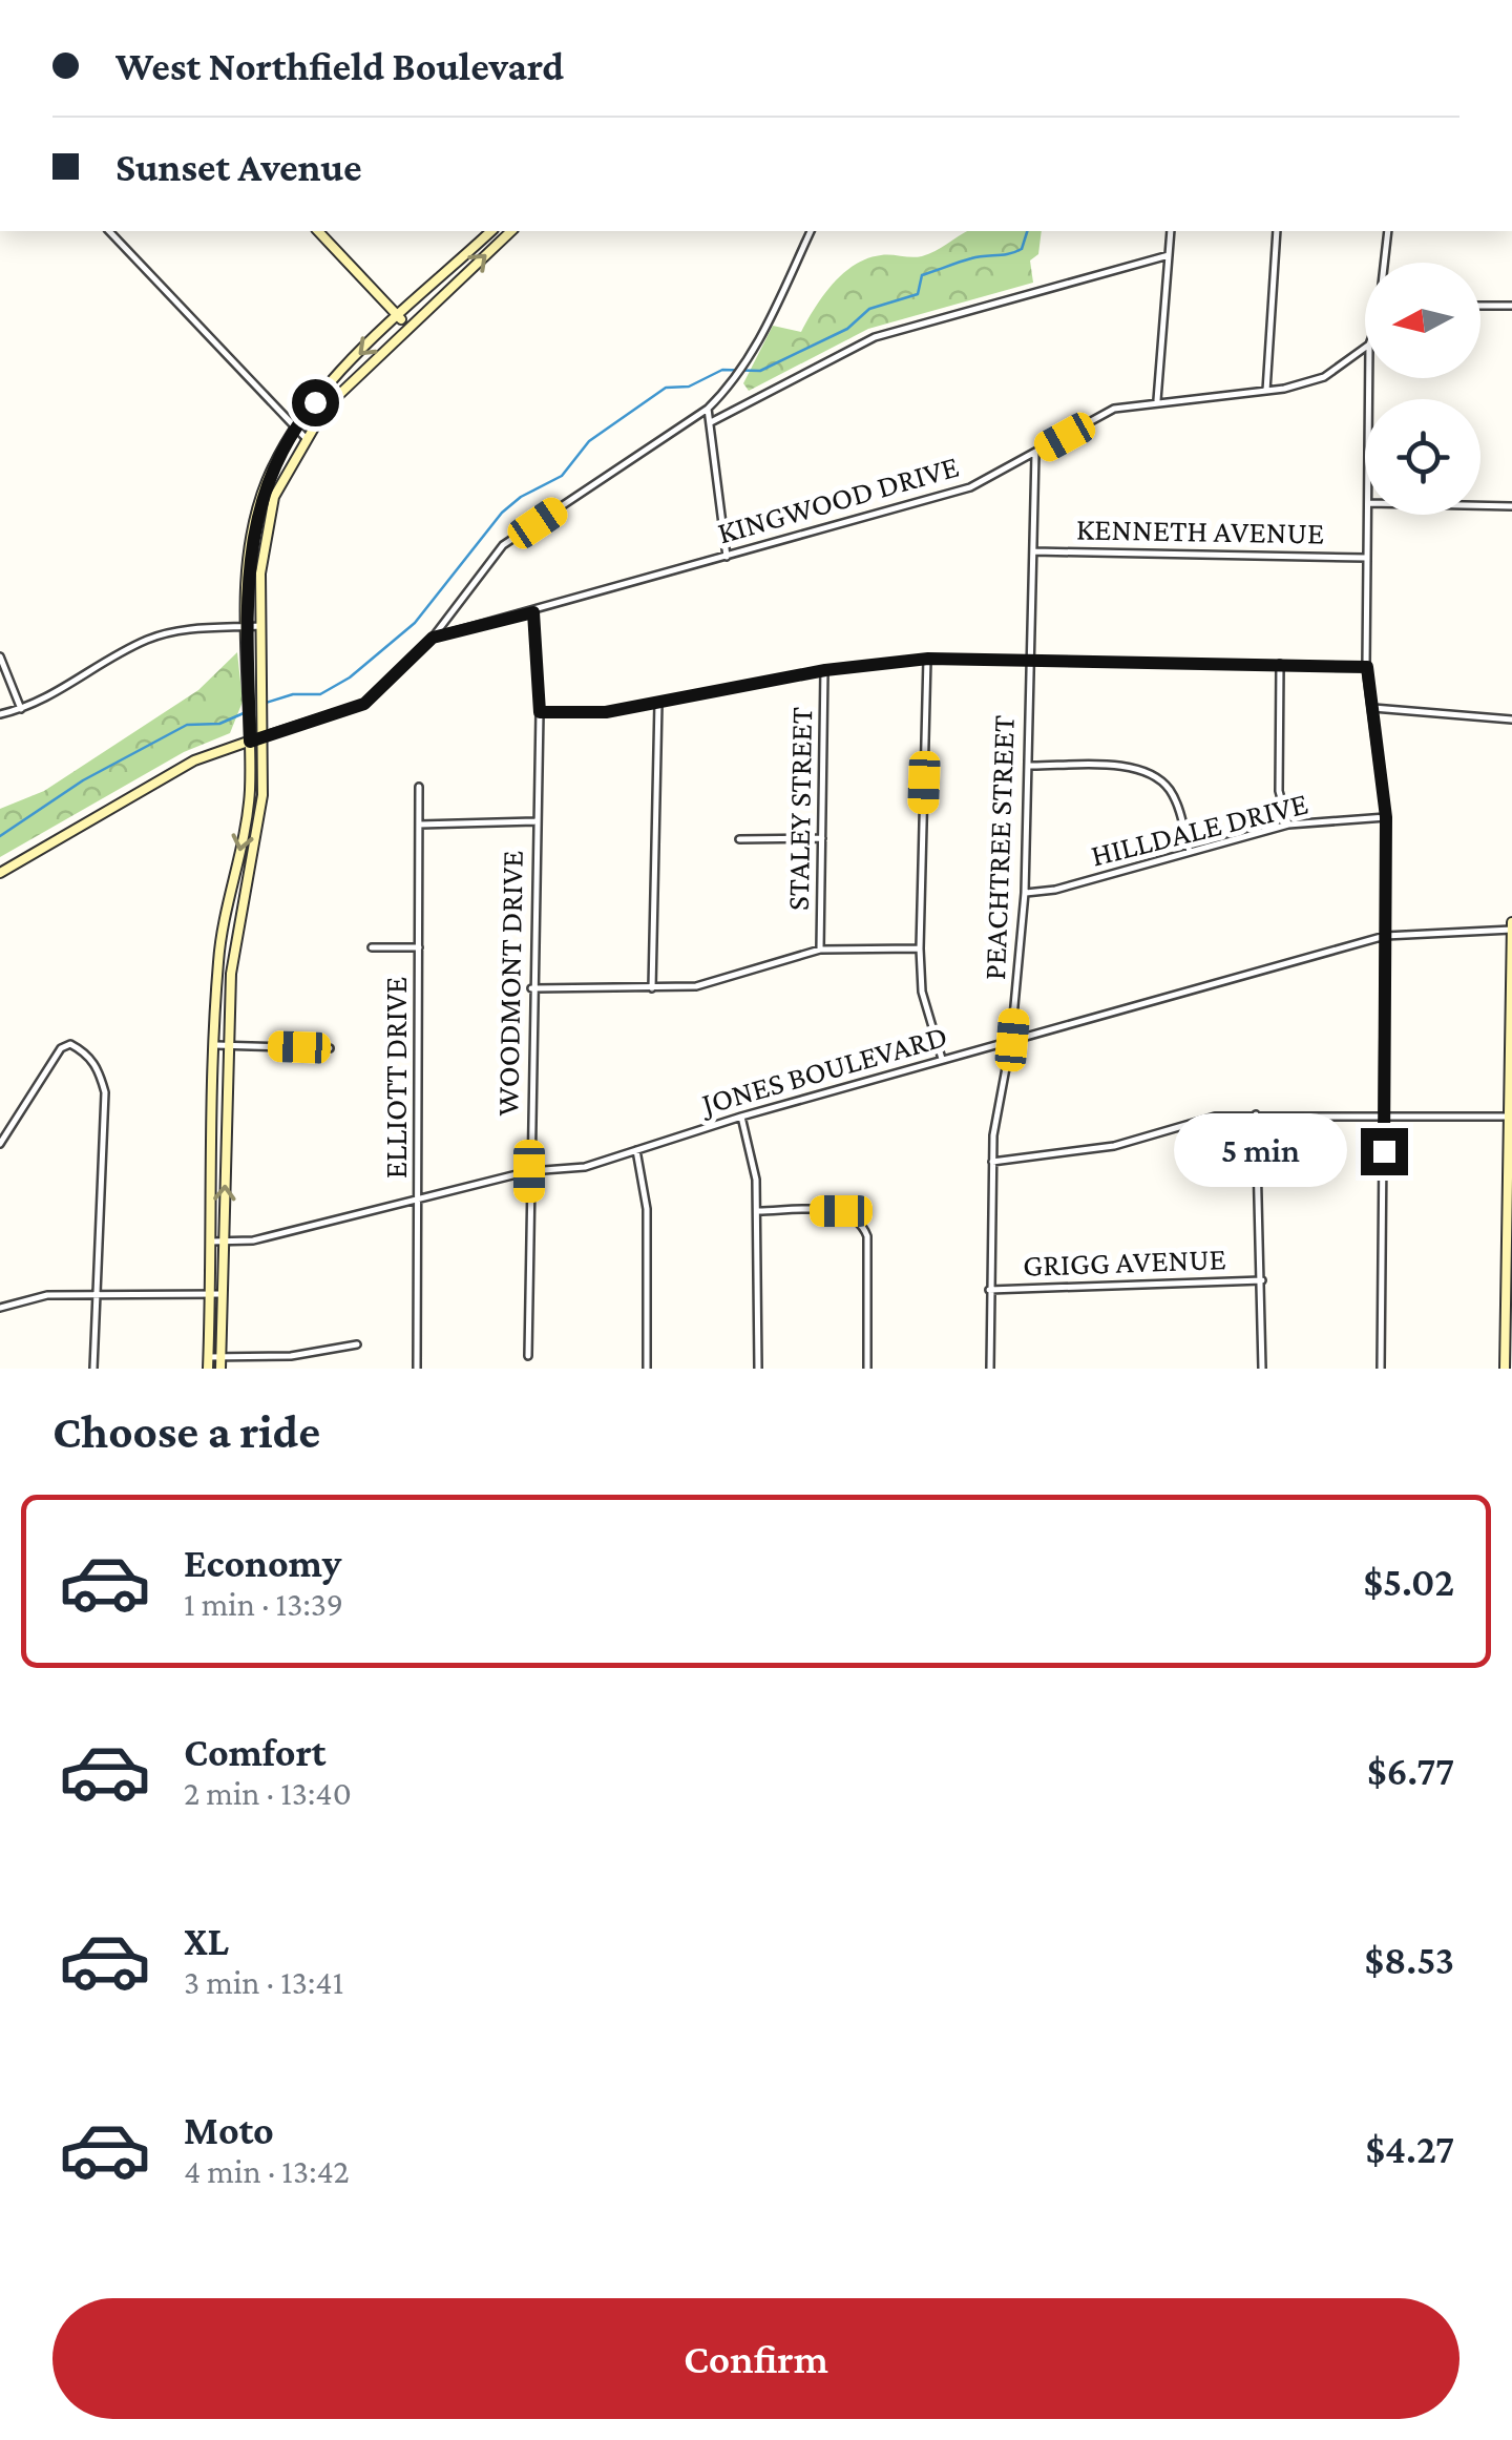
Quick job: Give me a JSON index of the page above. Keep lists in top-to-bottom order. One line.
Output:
{"streets":{"street":["KINGWOOD DRIVE","KENNETH AVENUE","STALEY STREET","HILLDALE DRIVE","PEACHTREE STREET","WOODMONT DRIVE","JONES BOULEVARD","ELLIOTT DRIVE","GRIGG AVENUE"]},"crossings":[["KINGWOOD DRIVE","PEACHTREE STREET"],["KINGWOOD DRIVE","WOODMONT DRIVE"],["KENNETH AVENUE","PEACHTREE STREET"],["HILLDALE DRIVE","PEACHTREE STREET"],["PEACHTREE STREET","JONES BOULEVARD"],["PEACHTREE STREET","GRIGG AVENUE"],["WOODMONT DRIVE","JONES BOULEVARD"],["JONES BOULEVARD","ELLIOTT DRIVE"]],"north":"left","page":{"banner":["West Northfield Boulevard","Sunset Avenue"],"bubble":"5 min","heading":"Choose a ride","list":[{"name":"Economy","note":"1 min · 13:39","value":"$5.02"},{"name":"Comfort","note":"2 min · 13:40","value":"$6.77"},{"name":"XL","note":"3 min · 13:41","value":"$8.53"},{"name":"Moto","note":"4 min · 13:42","value":"$4.27"}],"buttons":"Confirm"}}
